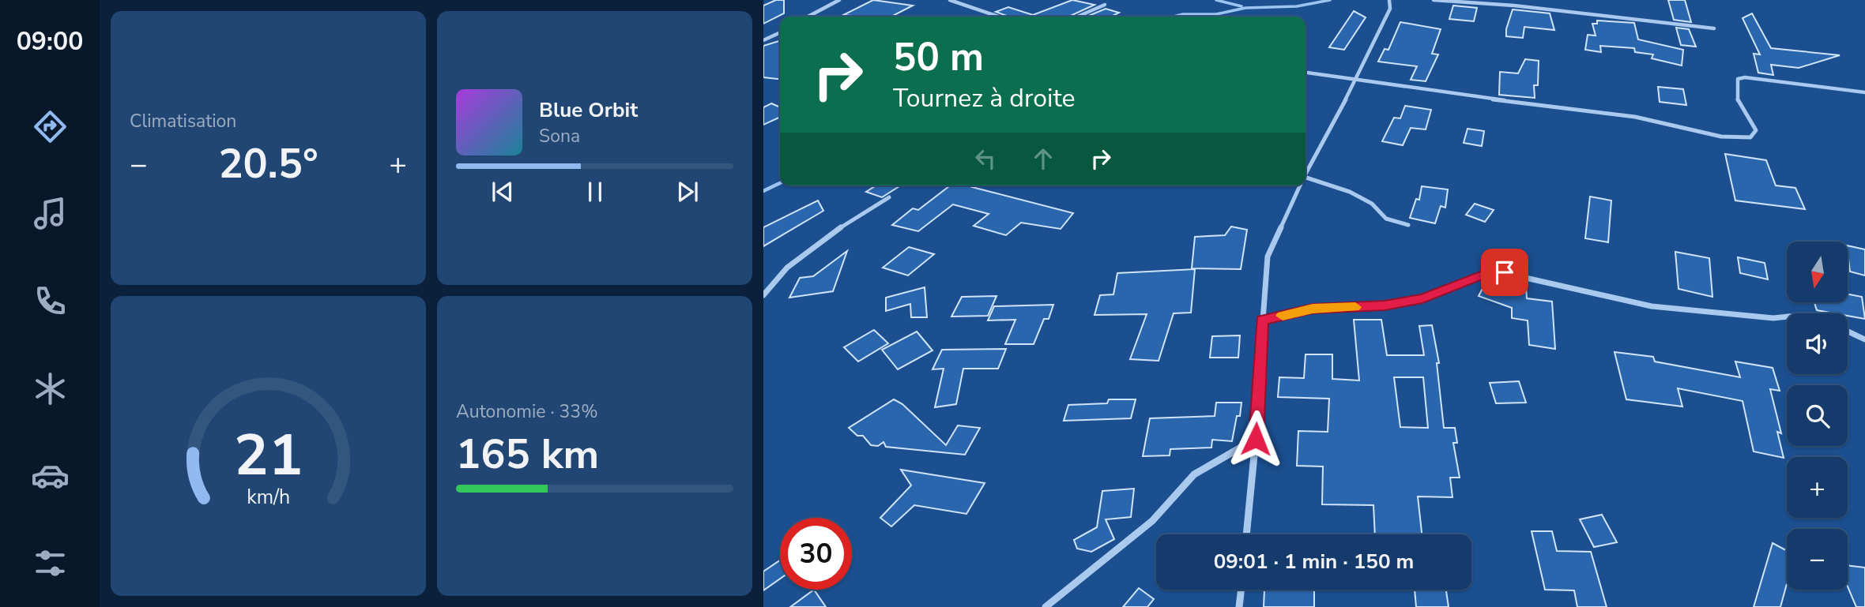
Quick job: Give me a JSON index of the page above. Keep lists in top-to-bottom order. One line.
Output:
{"north":"bottom","page":{"tabs":"09:00","tile":["Climatisation",["Autonomie · 33%","165 km"]],"turn":["50 m","Tournez à droite"],"song":["Blue Orbit","Sona"],"heat":["−","20.5°","+"],"map_buttons":["+","−"],"limit":"30","trip":"09:01 · 1 min · 150 m","gauge":["21","km/h"]}}
